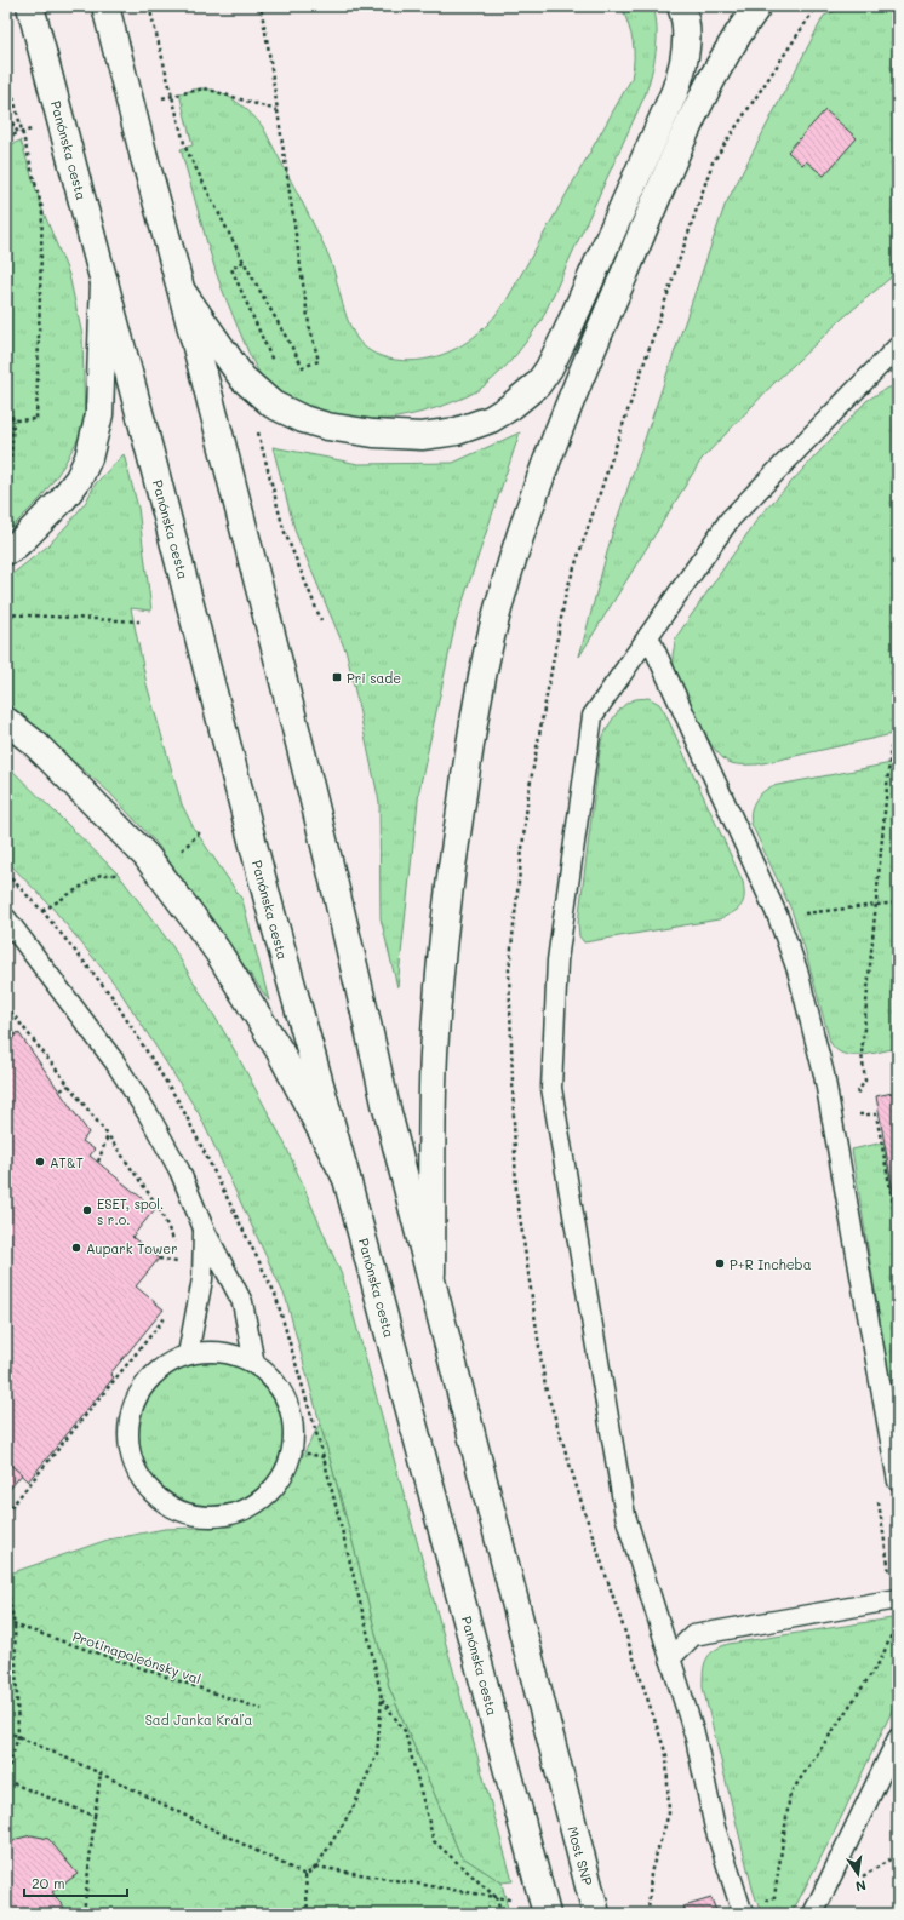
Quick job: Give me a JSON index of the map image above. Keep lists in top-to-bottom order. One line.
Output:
{"streets":{"main road":["Panónska cesta","Most SNP"],"path":["Protinapoleónsky val"]},"parks":["Sad Janka Kráľa"],"places":{"transit":["Pri sade"],"other":["AT&T","ESET, spol. s r.o.","Aupark Tower","P+R Incheba"]},"scale_bar":"20 m","north":"bottom"}
